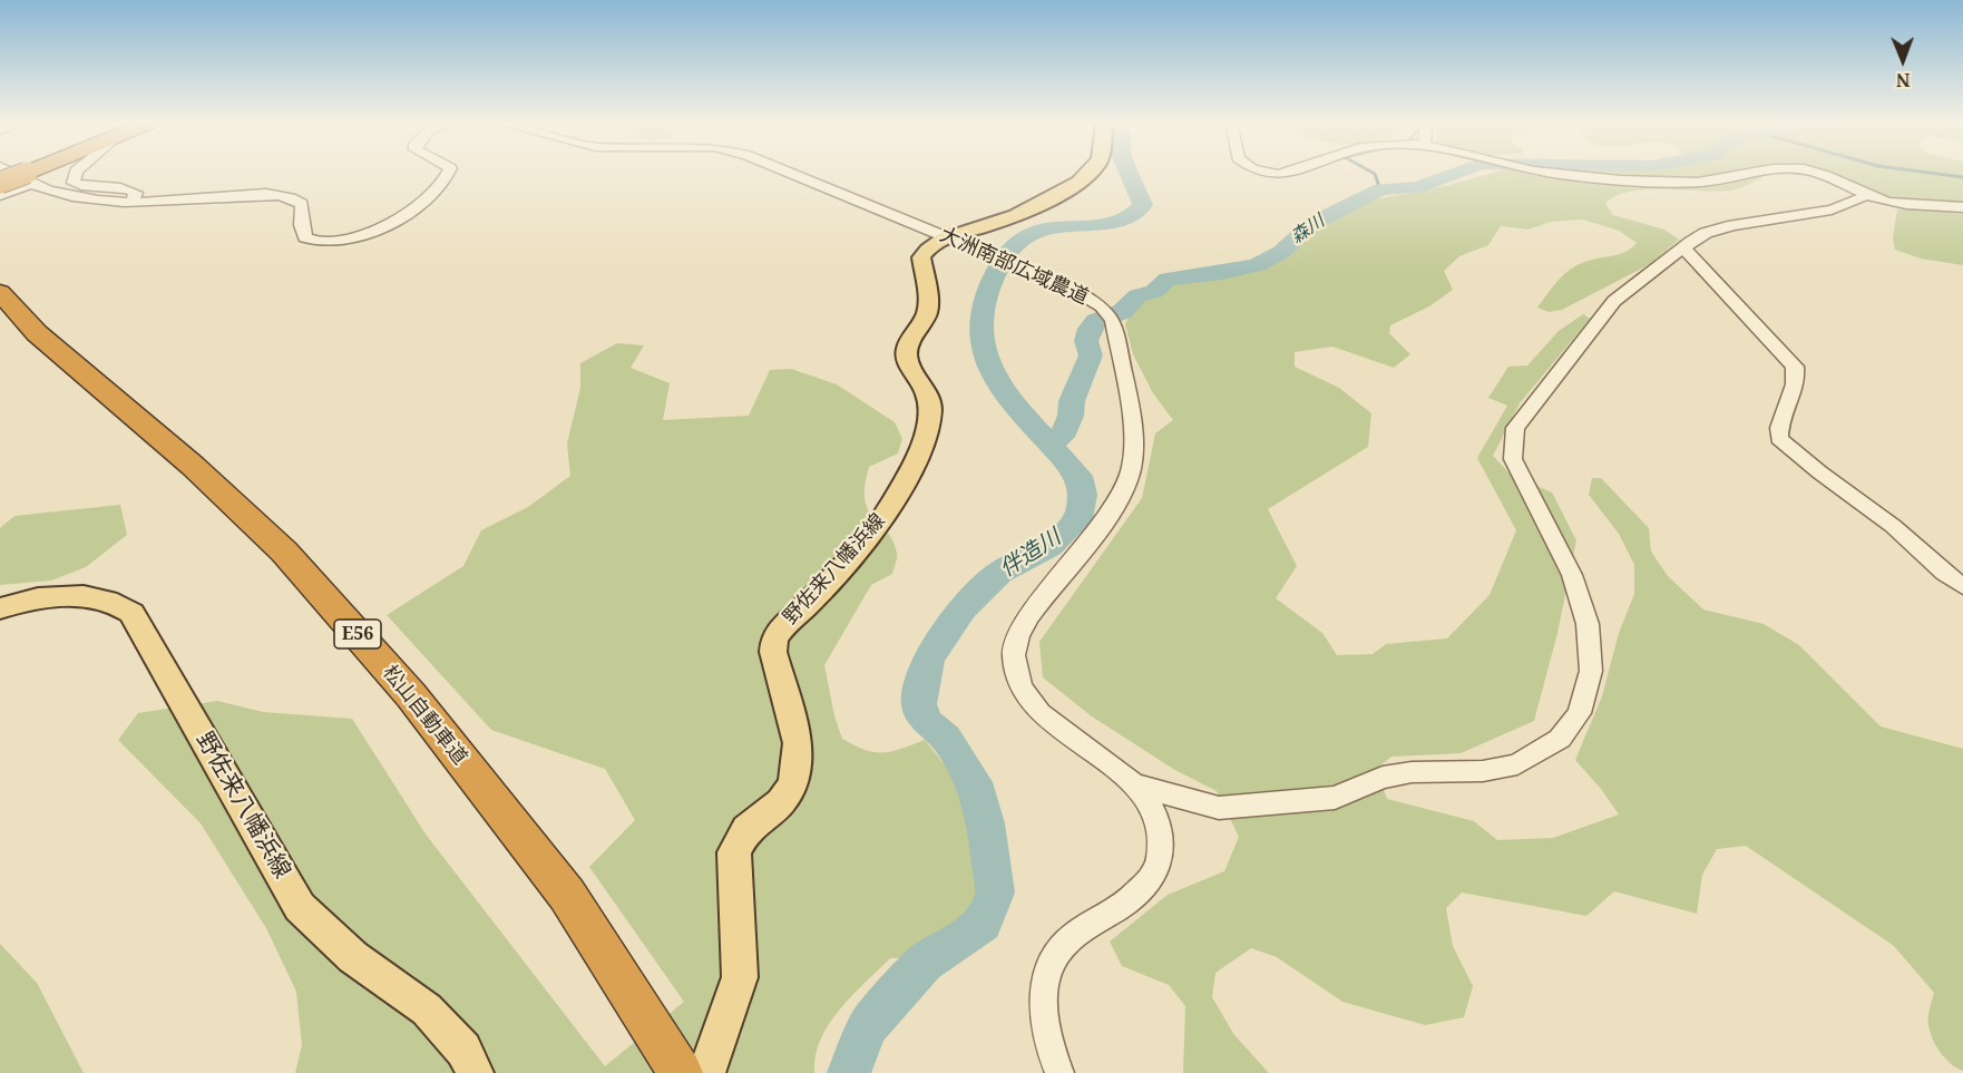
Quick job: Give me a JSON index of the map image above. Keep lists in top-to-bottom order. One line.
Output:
{"streets":{"highway":["E56","松山自動車道"],"main road":["野佐来八幡浜線"],"street":["大洲南部広域農道"]},"crossings":[["大洲南部広域農道","野佐来八幡浜線"]],"water":["森川","伴造川"],"north":"bottom"}
